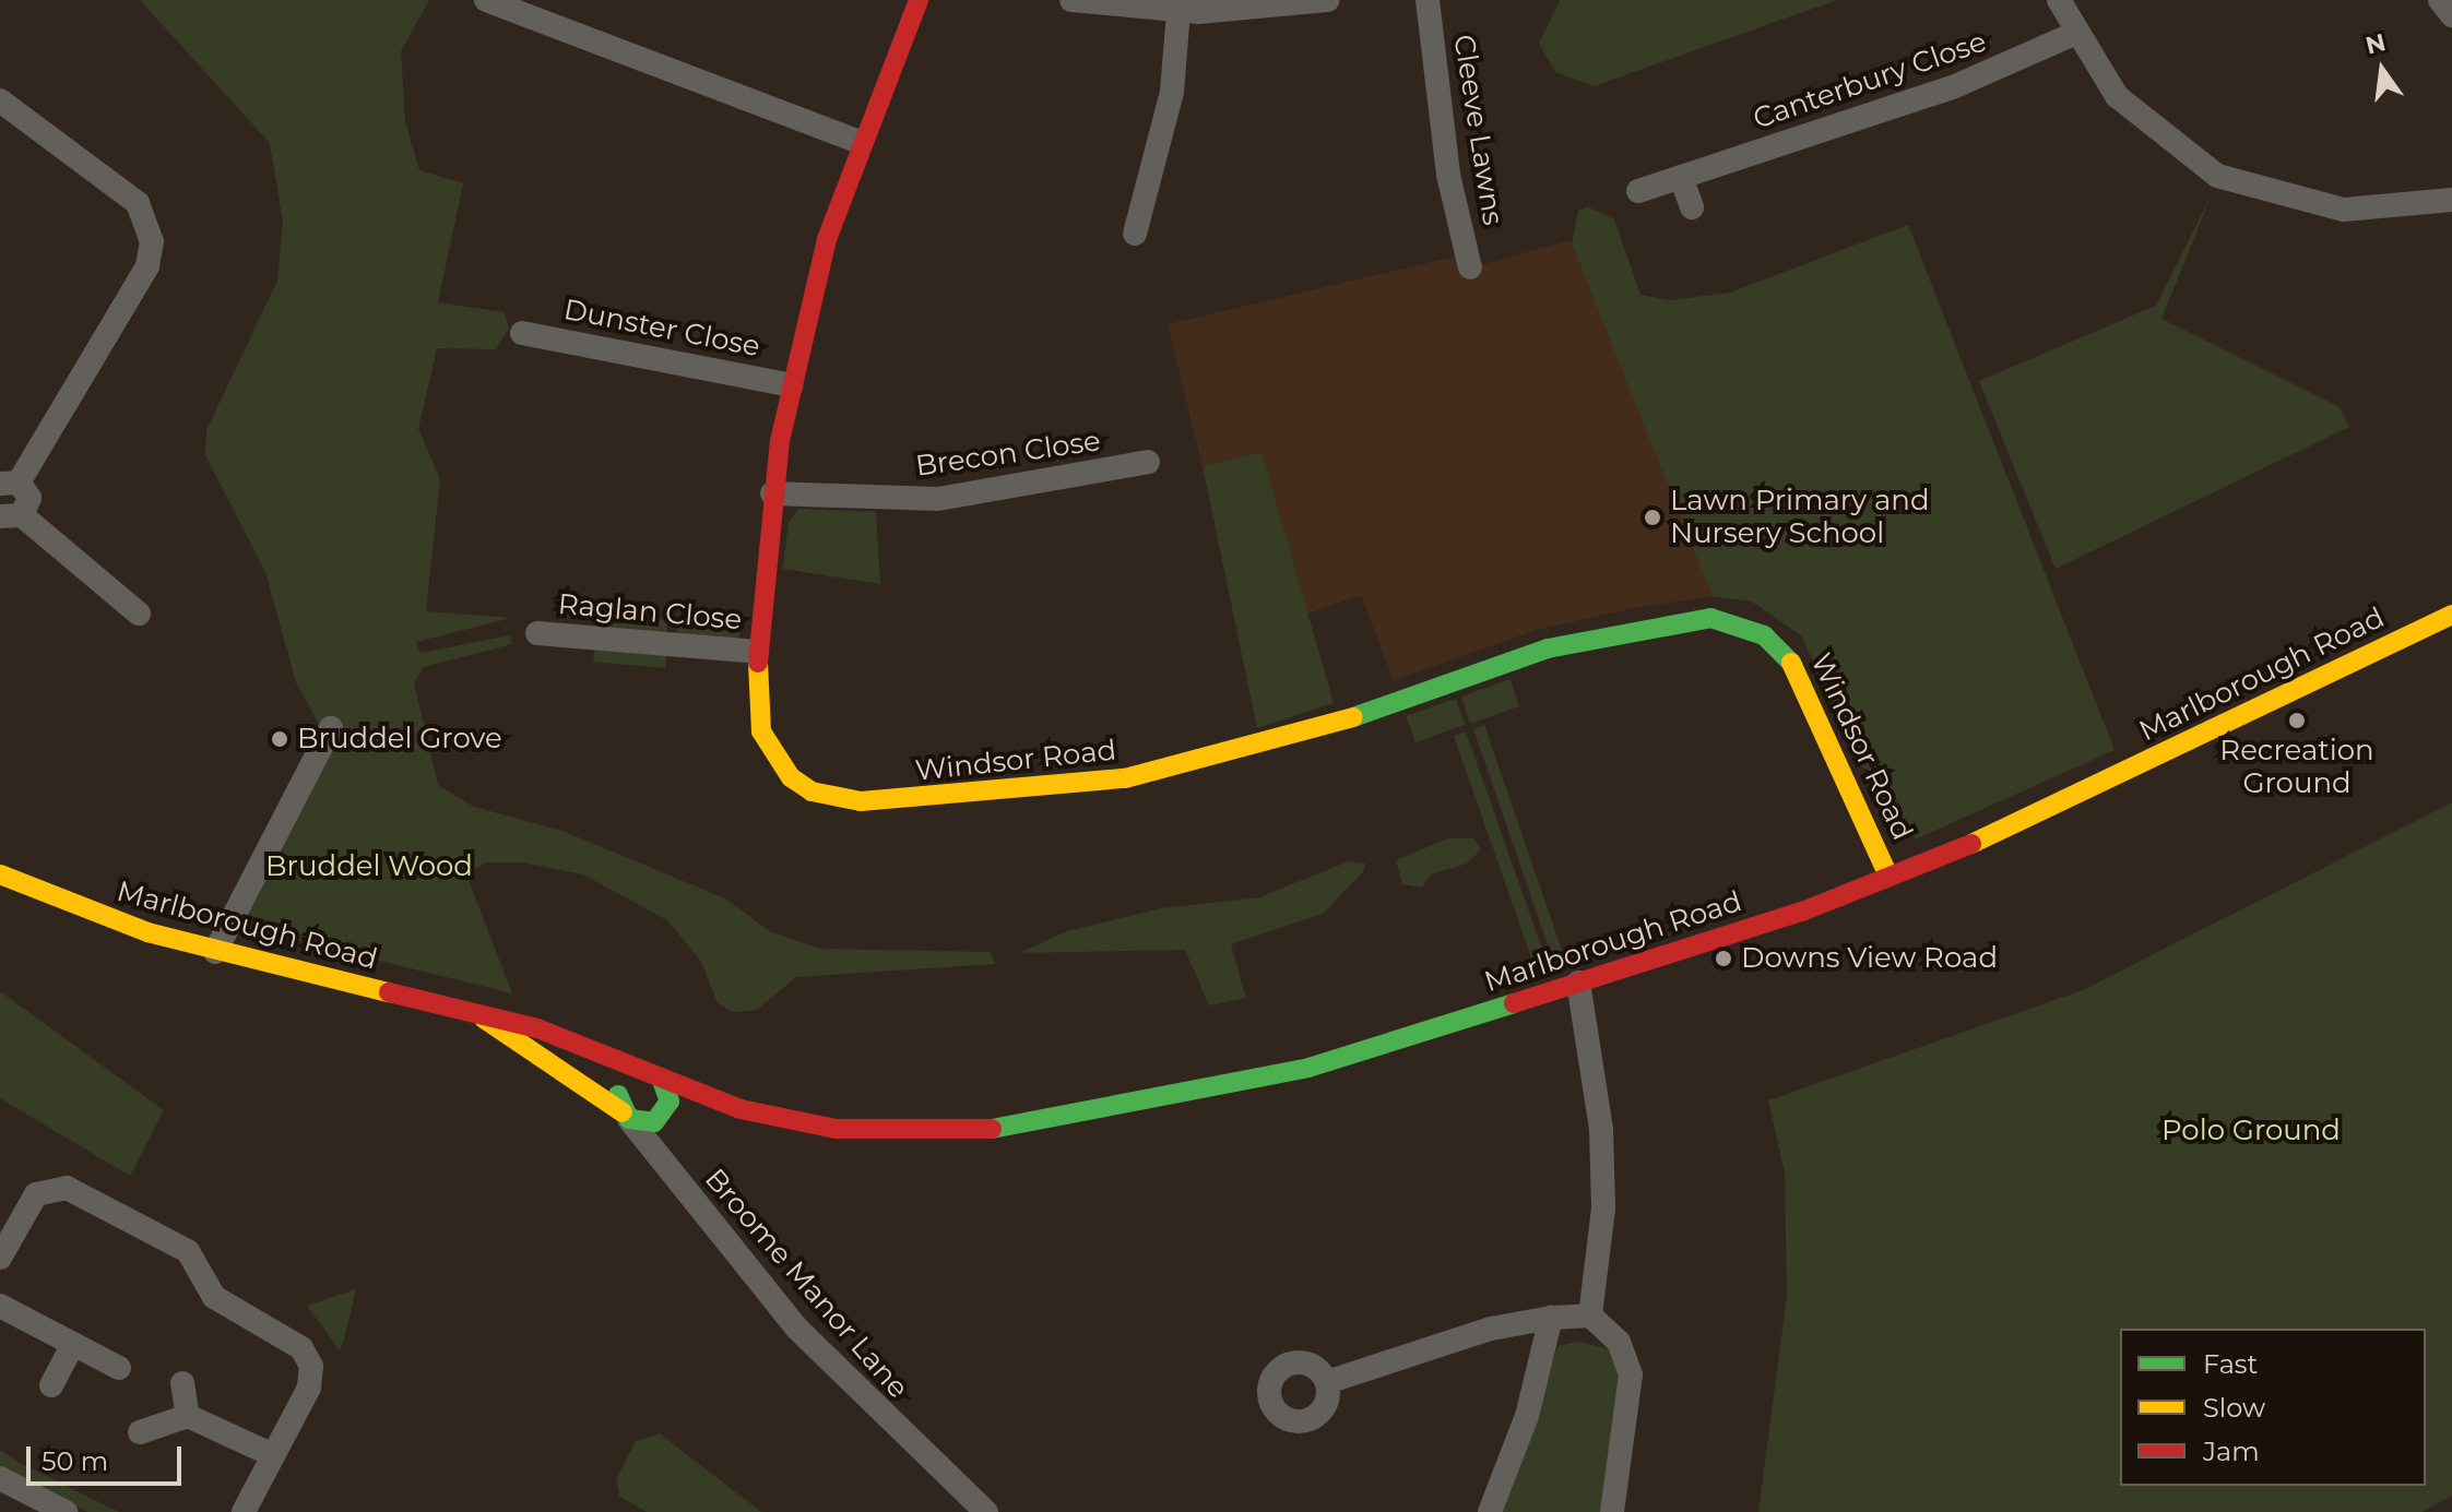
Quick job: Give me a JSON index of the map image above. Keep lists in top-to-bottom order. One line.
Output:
{"streets":{"main road":["Marlborough Road","Windsor Road"],"street":["Canterbury Close","Cleeve Lawns","Dunster Close","Brecon Close","Raglan Close","Broome Manor Lane"]},"crossings":[["Dunster Close","Windsor Road"],["Brecon Close","Windsor Road"],["Raglan Close","Windsor Road"],["Marlborough Road","Windsor Road"],["Marlborough Road","Broome Manor Lane"]],"parks":["Bruddel Wood","Polo Ground"],"places":["Lawn Primary and Nursery School","Recreation Ground","Bruddel Grove","Downs View Road"],"legend":["Fast","Slow","Jam"],"scale_bar":"50 m","north":"top"}
